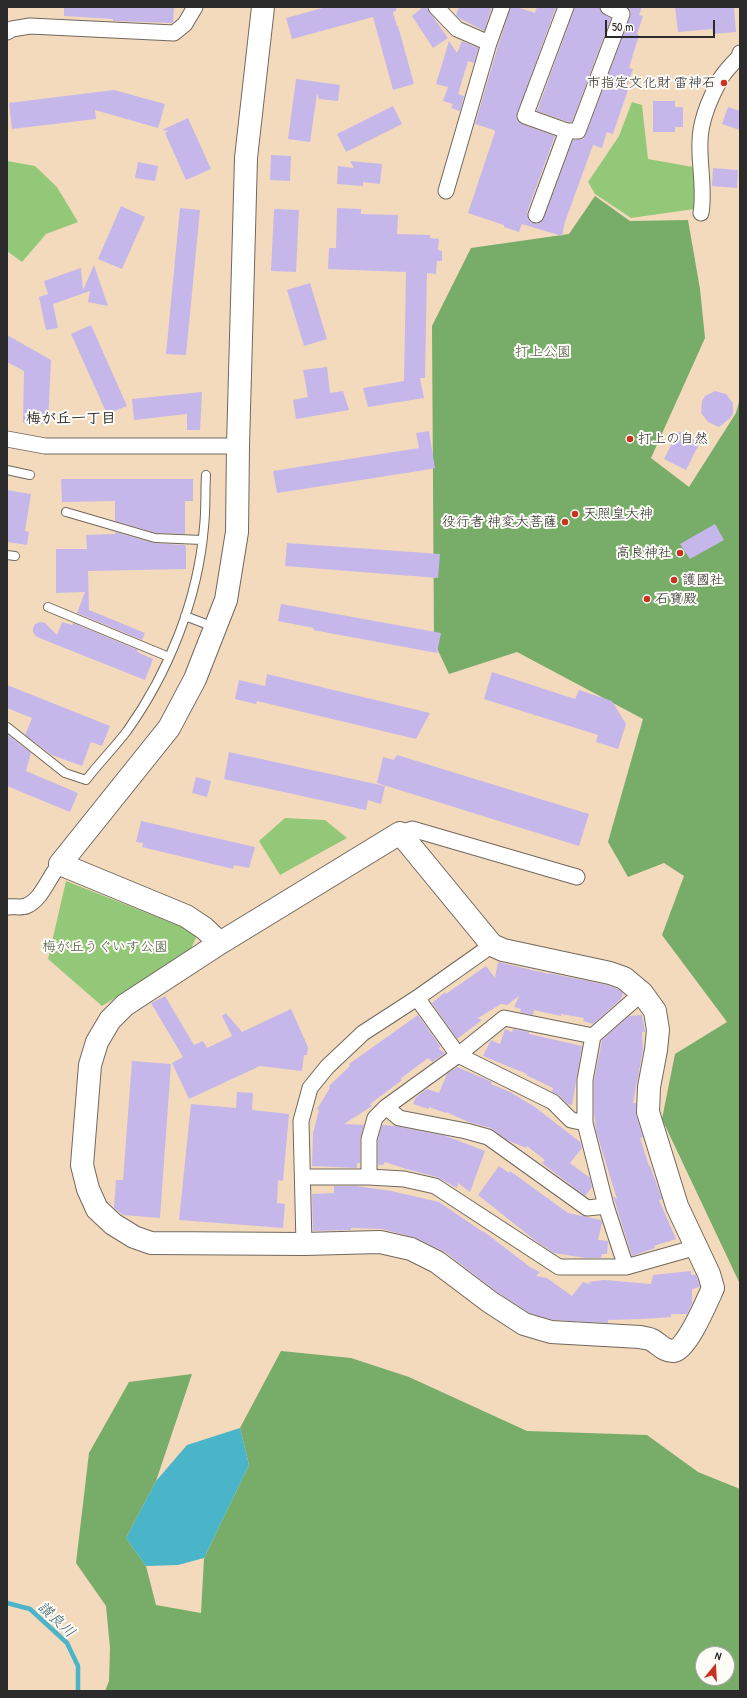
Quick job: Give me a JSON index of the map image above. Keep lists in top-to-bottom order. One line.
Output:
{"districts":["梅が丘一丁目"],"water":["讃良川"],"parks":["打上公園","梅が丘うぐいす公園"],"places":["市指定文化財 雷神石","打上の自然","天照皇大神","役行者 神変大菩薩","高良神社","護國社","石寶殿"],"scale_bar":"50 m","north":"top"}
